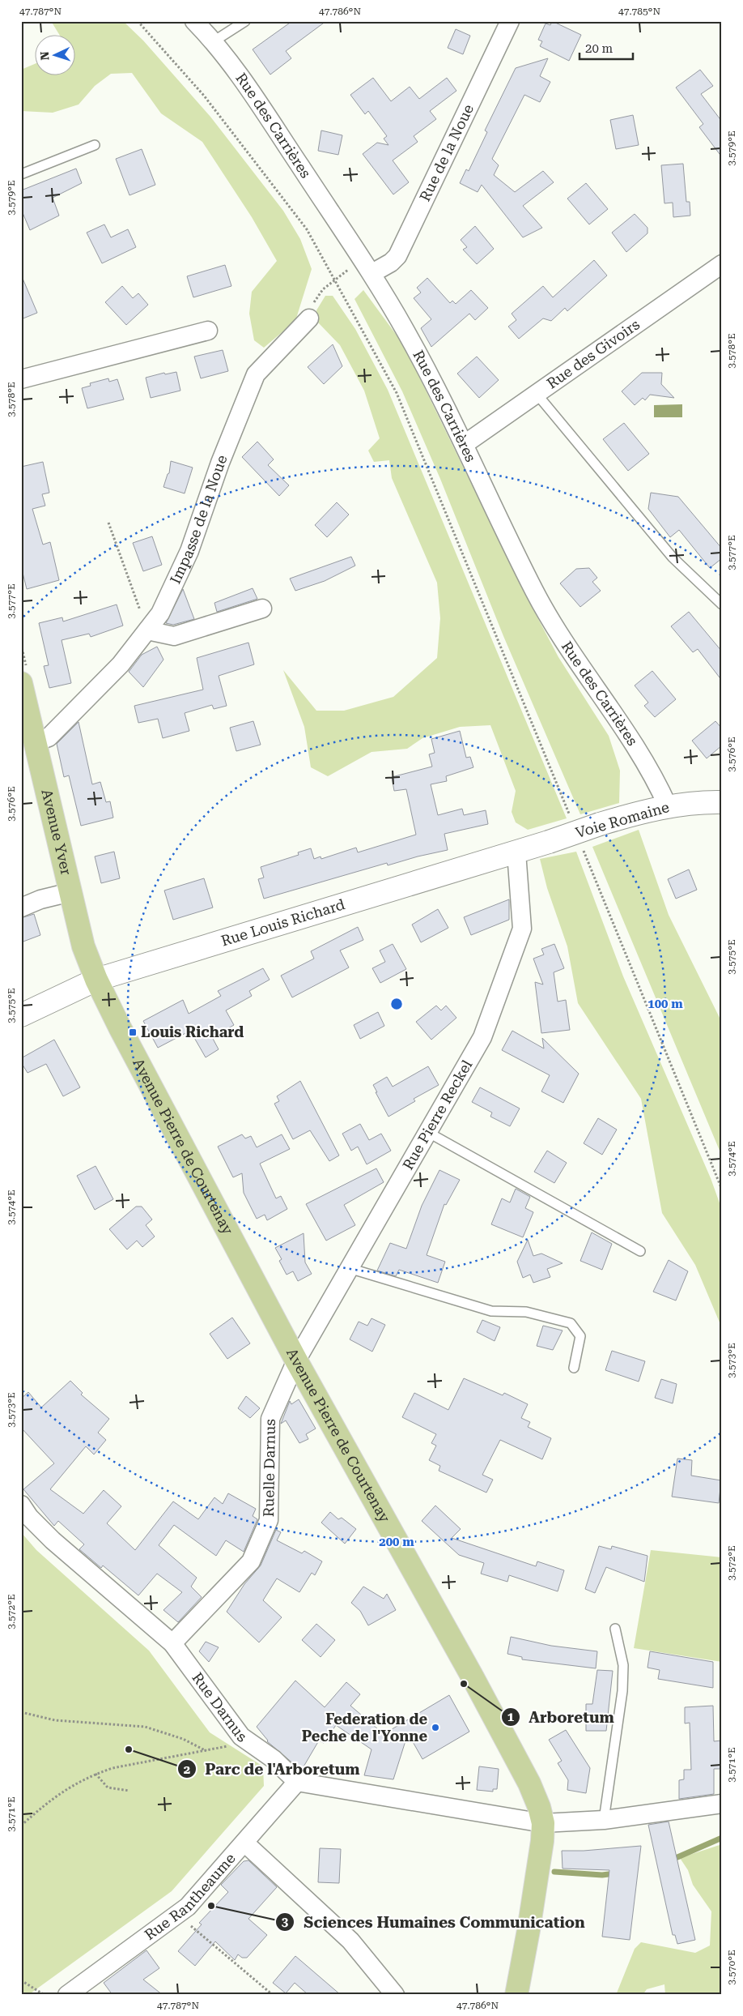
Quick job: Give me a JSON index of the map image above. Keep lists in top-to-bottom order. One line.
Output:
{"streets":{"main road":["Voie Romaine","Avenue Yver","Rue Louis Richard","Avenue Pierre de Courtenay"],"street":["Rue des Carrières","Rue de la Noue","Rue des Givoirs","Impasse de la Noue","Rue Pierre Reckel","Ruelle Darnus","Rue Darnus","Rue Rantheaume"]},"crossings":[["Rue des Carrières","Rue de la Noue"],["Rue des Carrières","Rue des Givoirs"],["Rue des Carrières","Voie Romaine"],["Impasse de la Noue","Avenue Yver"],["Voie Romaine","Rue Louis Richard"],["Avenue Yver","Rue Louis Richard"],["Avenue Yver","Avenue Pierre de Courtenay"],["Rue Louis Richard","Rue Pierre Reckel"],["Rue Louis Richard","Avenue Pierre de Courtenay"],["Rue Pierre Reckel","Avenue Pierre de Courtenay"],["Rue Pierre Reckel","Ruelle Darnus"],["Avenue Pierre de Courtenay","Ruelle Darnus"],["Ruelle Darnus","Rue Darnus"],["Rue Darnus","Rue Rantheaume"]],"places":{"transit":["Louis Richard"],"other":["Arboretum","Federation de Peche de l'Yonne","Parc de l'Arboretum","Sciences Humaines Communication"]},"scale_bar":"20 m","north":"left","coordinates":["47.787°N","47.786°N","47.785°N","3.579°E","3.578°E","3.577°E","3.576°E","3.575°E","3.574°E","3.573°E","3.572°E","3.571°E","3.570°E"],"rings":["100 m","200 m"]}
